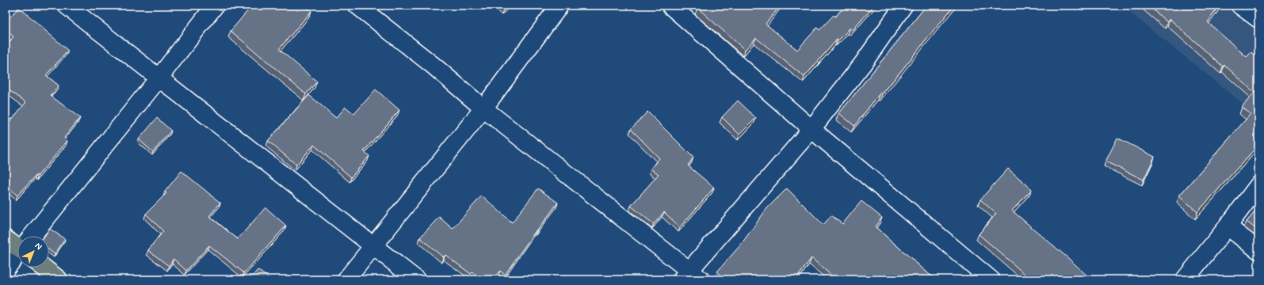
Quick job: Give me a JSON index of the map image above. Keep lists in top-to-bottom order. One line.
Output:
{"north":"top right"}
